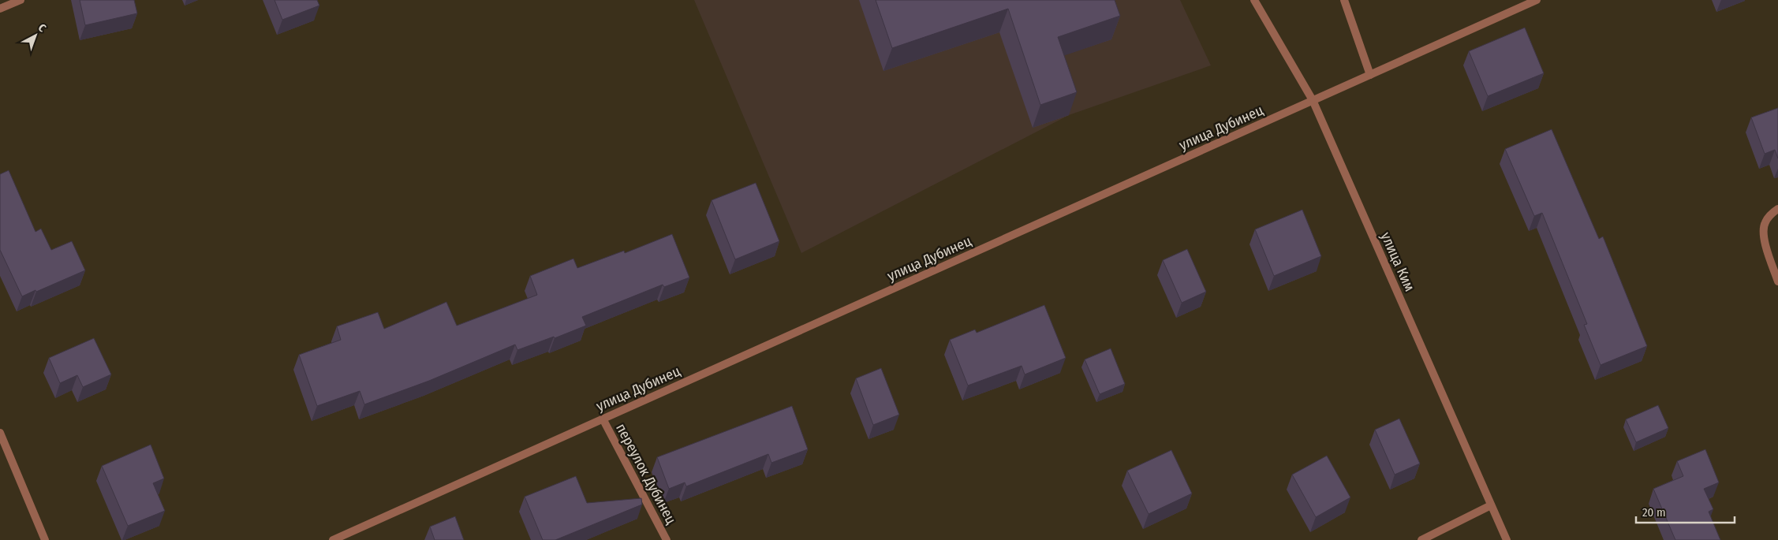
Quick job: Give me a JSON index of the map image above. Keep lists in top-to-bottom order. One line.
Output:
{"streets":{"street":["улица Дубинец","улица Ким","переулок Дубинец"]},"crossings":[["улица Дубинец","улица Ким"],["улица Дубинец","переулок Дубинец"]],"scale_bar":"20 m","north":"top right"}
